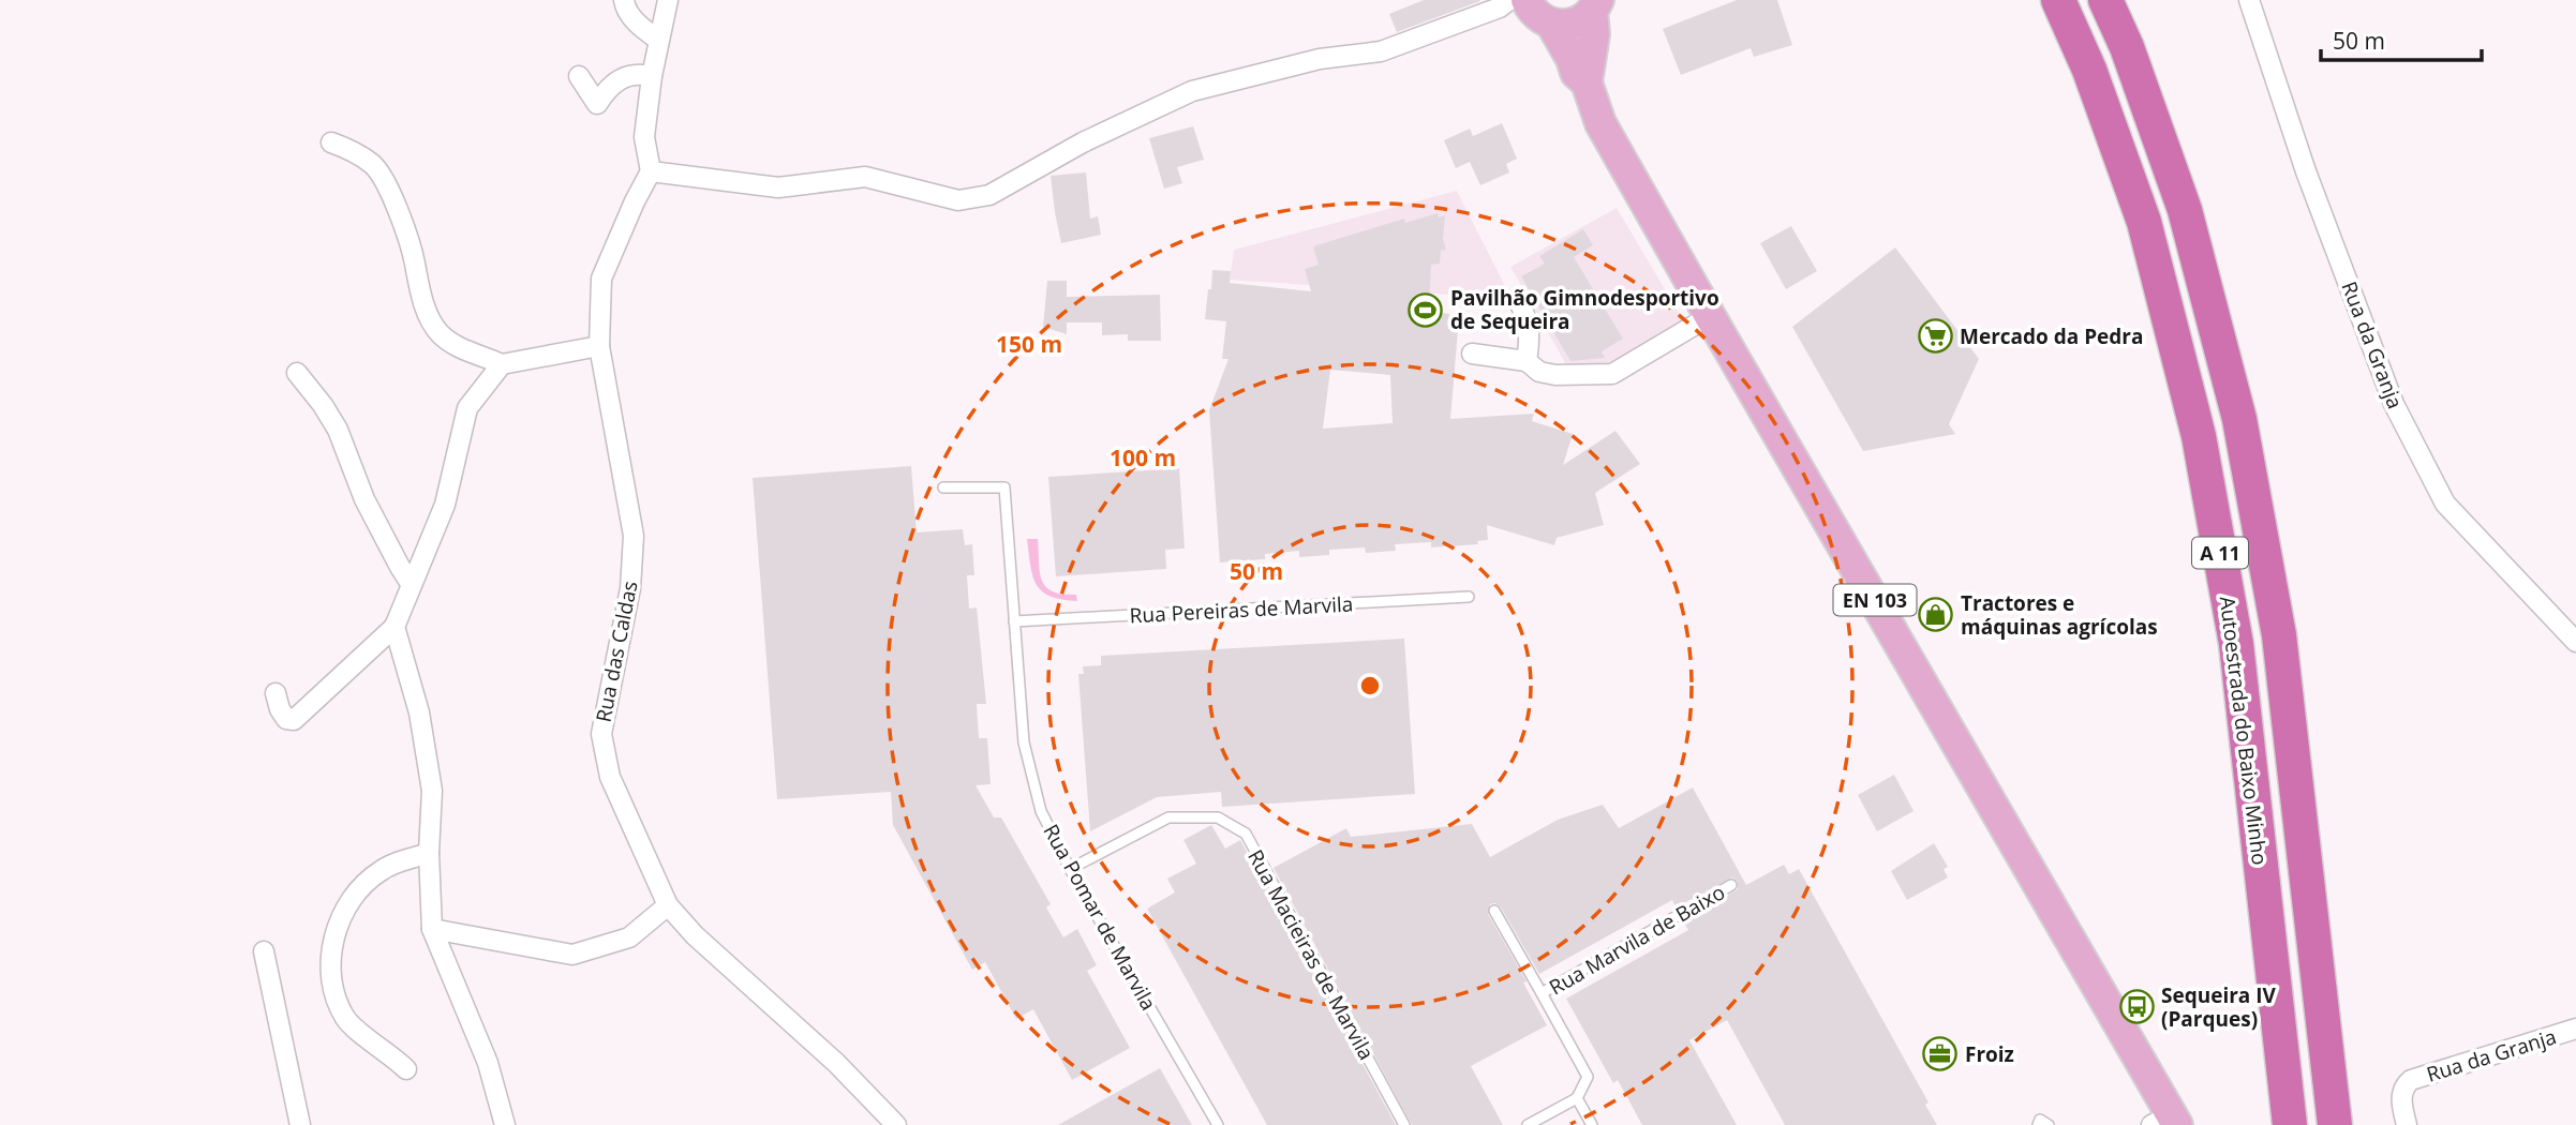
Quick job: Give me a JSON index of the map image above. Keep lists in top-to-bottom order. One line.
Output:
{"streets":{"highway":["A 11","Autoestrada do Baixo Minho"],"main road":["EN 103"],"street":["Rua da Granja","Rua das Caldas"],"lane":["Rua Pereiras de Marvila","Rua Pomar de Marvila","Rua Marvila de Baixo","Rua Macieiras de Marvila"]},"crossings":[["Rua Pereiras de Marvila","Rua Pomar de Marvila"],["Rua Pomar de Marvila","Rua Macieiras de Marvila"]],"places":{"sports":["Pavilhão Gimnodesportivo de Sequeira"],"supermarket":["Mercado da Pedra"],"shop":["Tractores e máquinas agrícolas"],"bus stop":["Sequeira IV (Parques)"],"office":["Froiz"]},"scale_bar":"50 m","rings":["150 m","100 m","50 m"]}
